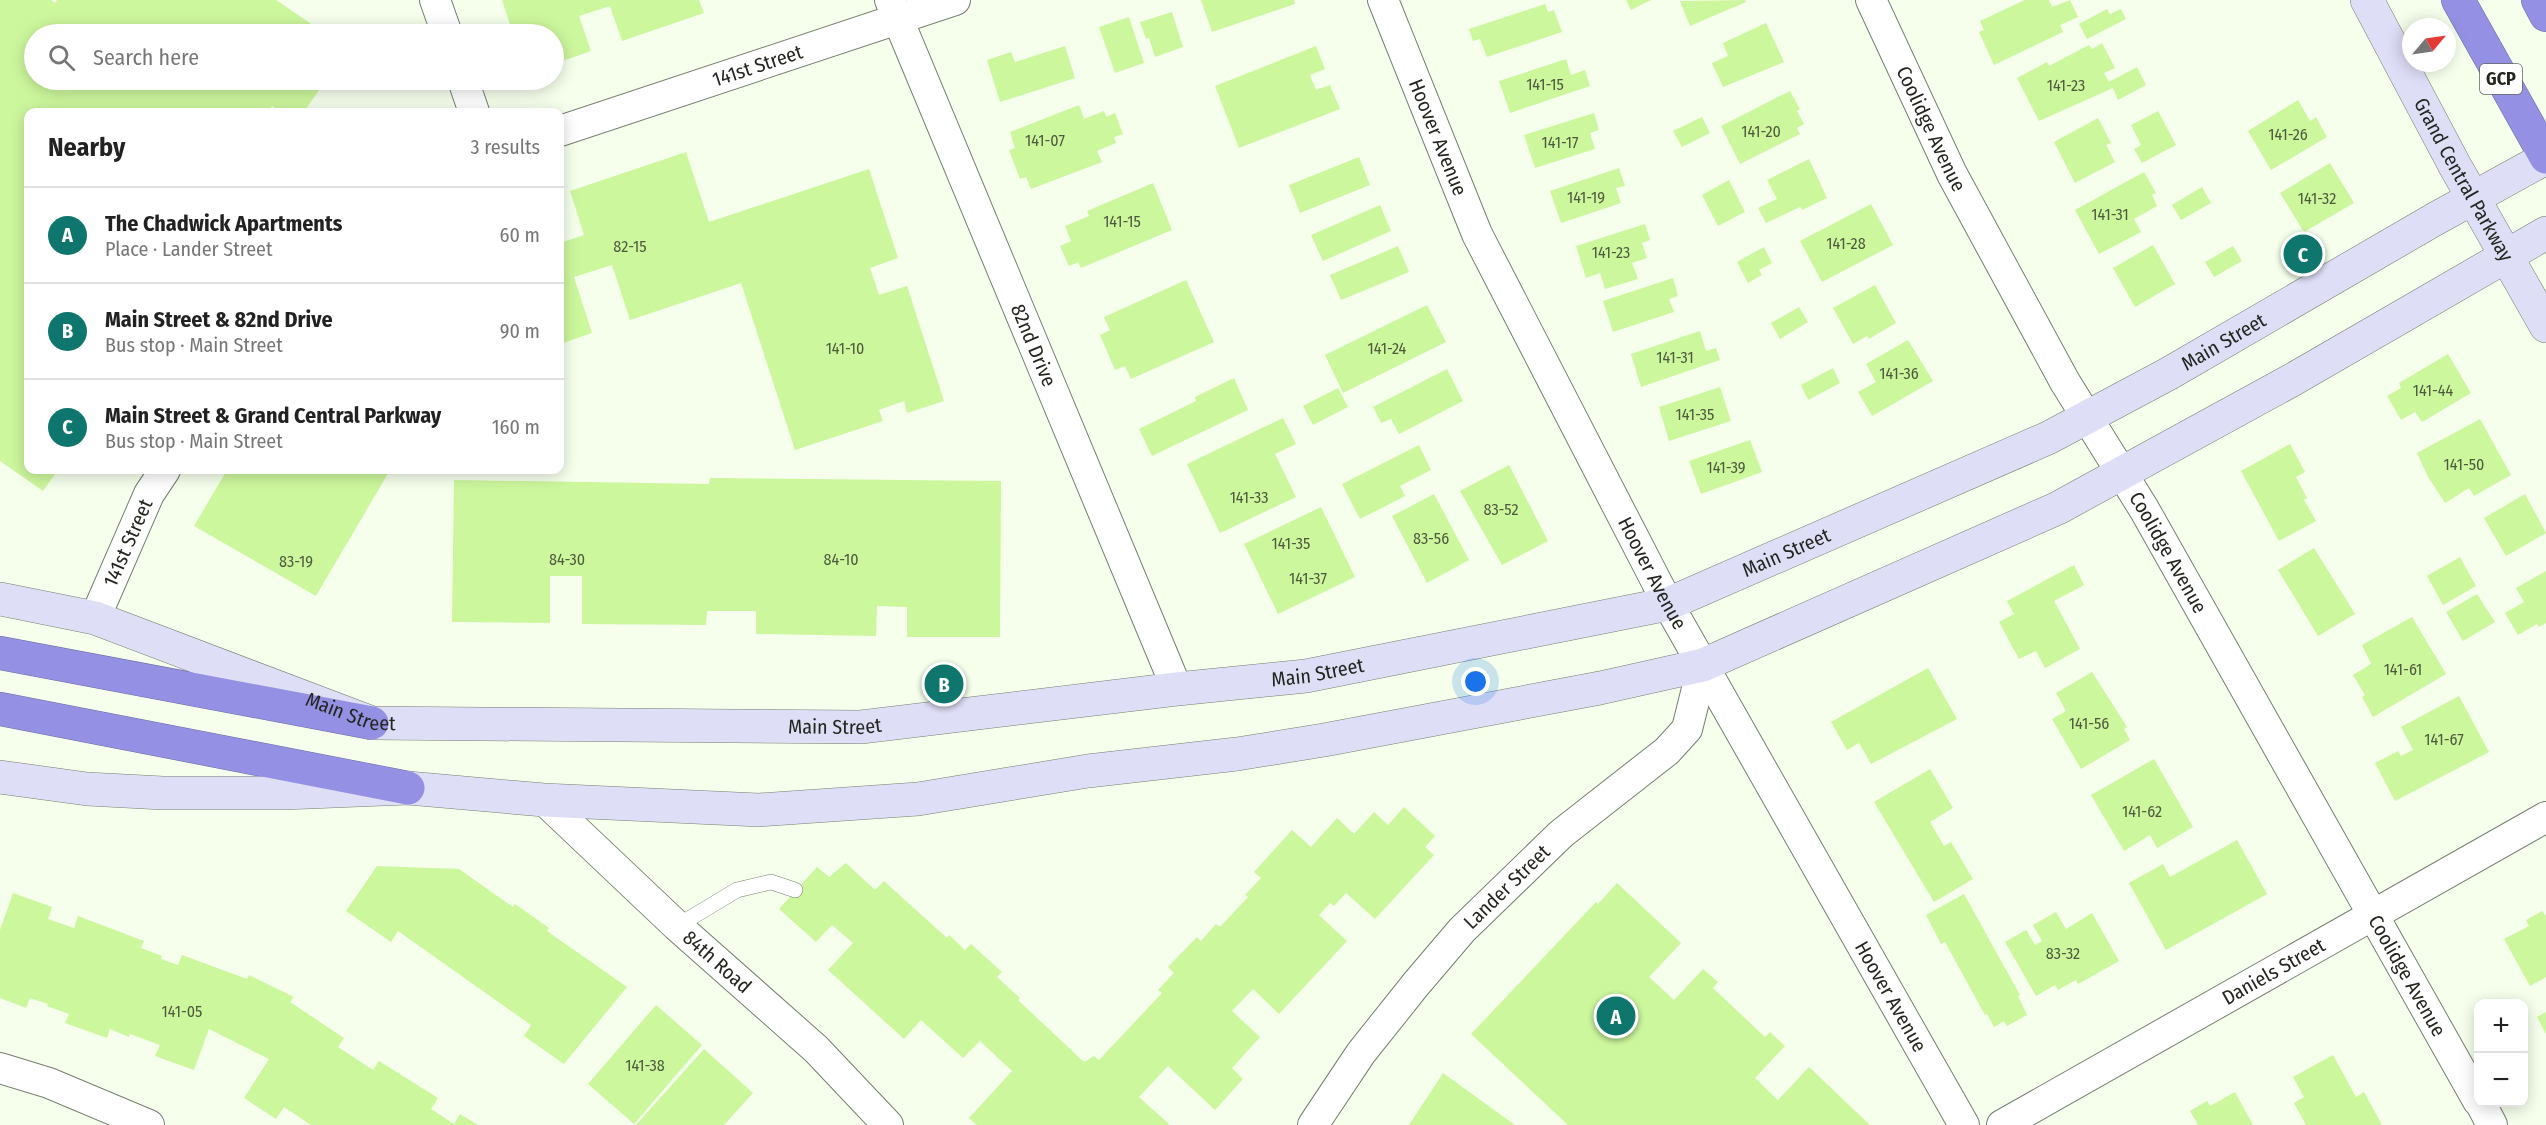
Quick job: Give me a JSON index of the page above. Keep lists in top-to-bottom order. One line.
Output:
{"streets":{"highway":["GCP"],"main road":["Grand Central Parkway","Main Street"],"street":["141st Street","Coolidge Avenue","Hoover Avenue","82nd Drive","Lander Street","84th Road","Daniels Street"]},"crossings":[["141st Street","Main Street"],["141st Street","82nd Drive"],["GCP","Main Street"],["Coolidge Avenue","Main Street"],["Coolidge Avenue","Daniels Street"],["Hoover Avenue","Main Street"],["Hoover Avenue","Lander Street"],["Grand Central Parkway","Main Street"],["Main Street","82nd Drive"]],"house_numbers":["141-15","141-23","141-20","141-26","141-07","141-17","141-19","141-32","141-31","141-15","141-28","82-15","141-23","141-10","141-24","141-31","141-36","141-44","141-35","141-50","141-39","141-33","83-52","83-56","141-35","84-30","84-10","83-19","141-37","141-61","141-56","141-67","141-62","83-32","141-05","141-38"],"north":"top right","page":{"search":"Search here","heading":["Nearby","3 results"],"list":[{"mark":"A","name":"The Chadwick Apartments","note":"Place · Lander Street","value":"60 m"},{"mark":"B","name":"Main Street & 82nd Drive","note":"Bus stop · Main Street","value":"90 m"},{"mark":"C","name":"Main Street & Grand Central Parkway","note":"Bus stop · Main Street","value":"160 m"}],"pins":["C","B","A"],"map_buttons":["+","−"]}}
